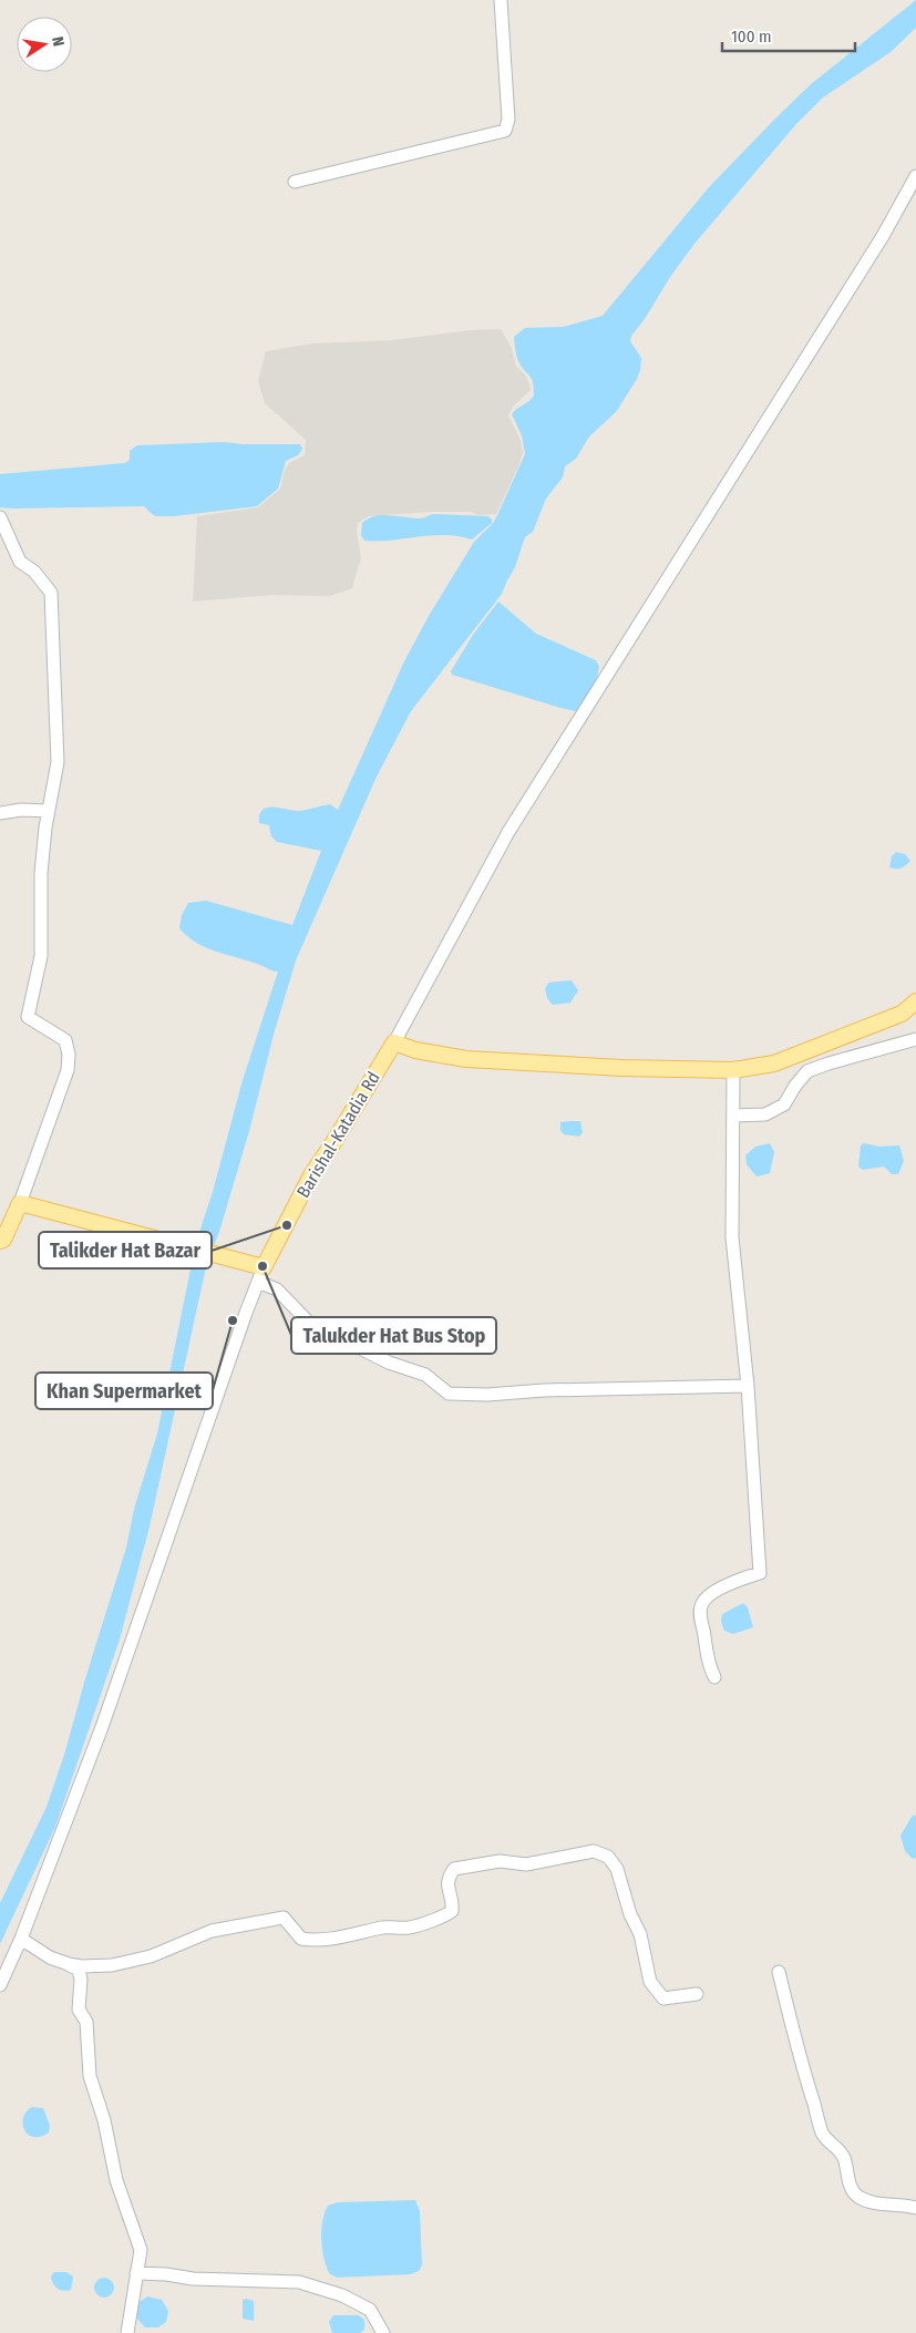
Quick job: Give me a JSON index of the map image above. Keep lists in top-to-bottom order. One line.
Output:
{"streets":{"main road":["Barishal-Katadia Rd"]},"places":["Talikder Hat Bazar","Talukder Hat Bus Stop","Khan Supermarket"],"scale_bar":"100 m","north":"right"}
